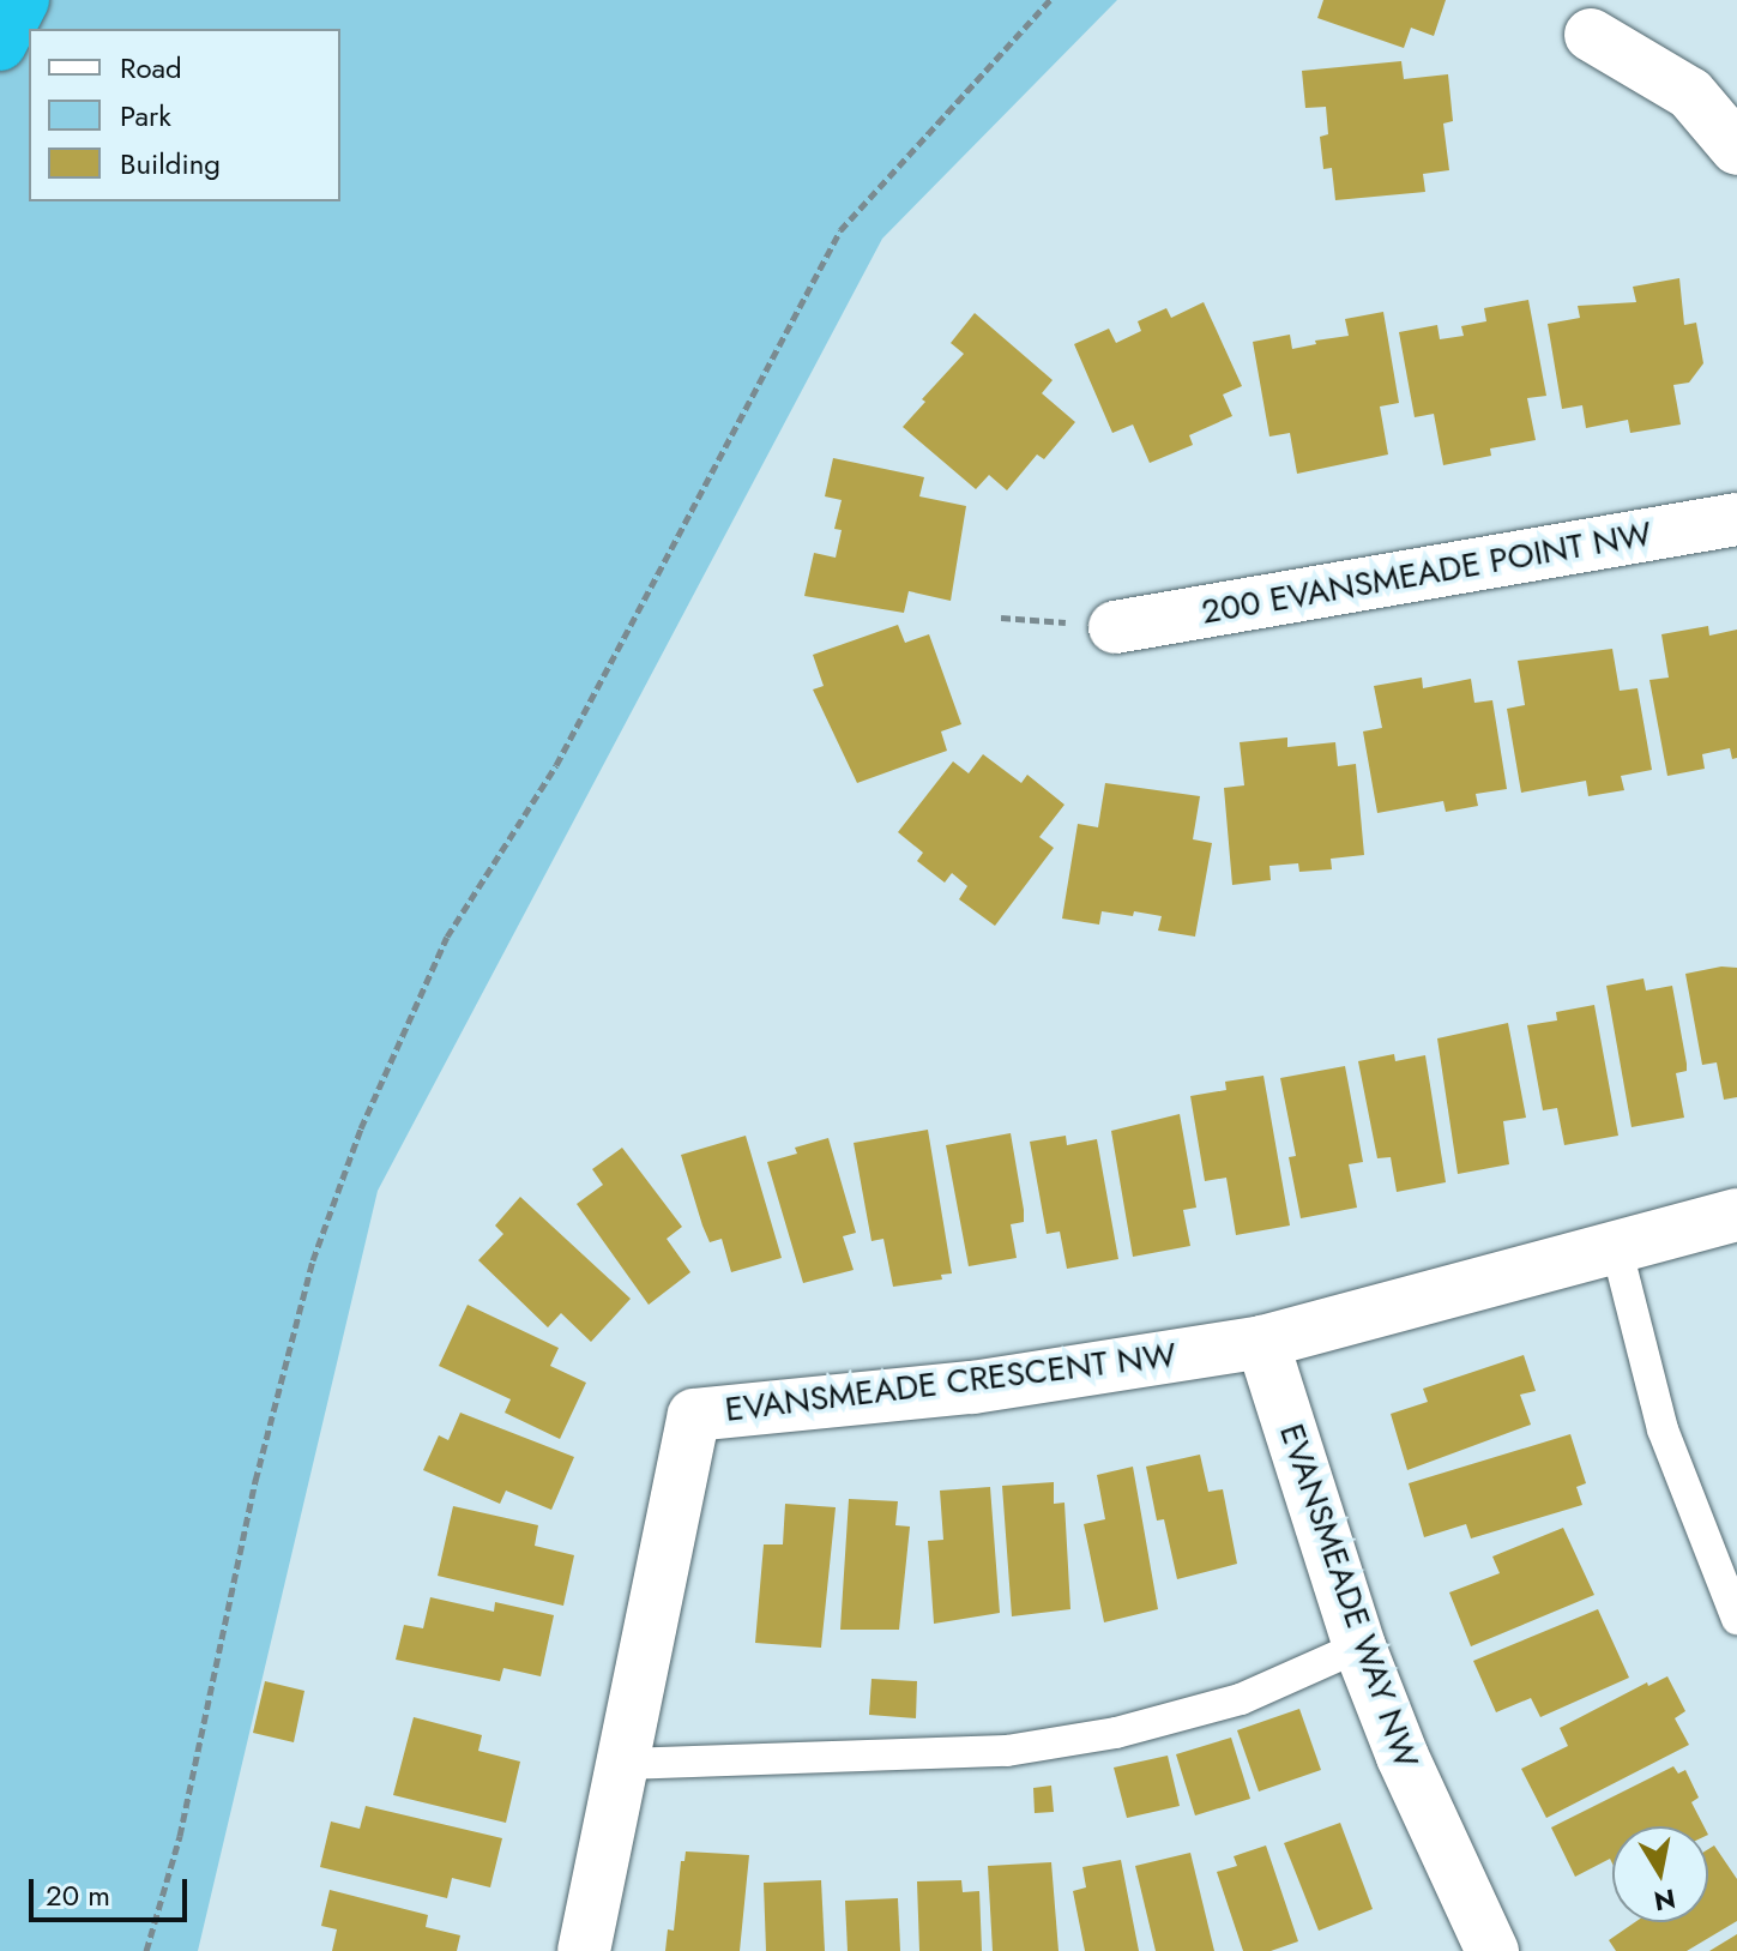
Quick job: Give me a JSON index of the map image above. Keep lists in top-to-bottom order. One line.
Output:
{"streets":{"street":["200 EVANSMEADE POINT NW","EVANSMEADE CRESCENT NW","EVANSMEADE WAY NW"]},"crossings":[["EVANSMEADE CRESCENT NW","EVANSMEADE WAY NW"]],"legend":["Road","Park","Building"],"scale_bar":"20 m","north":"bottom"}
